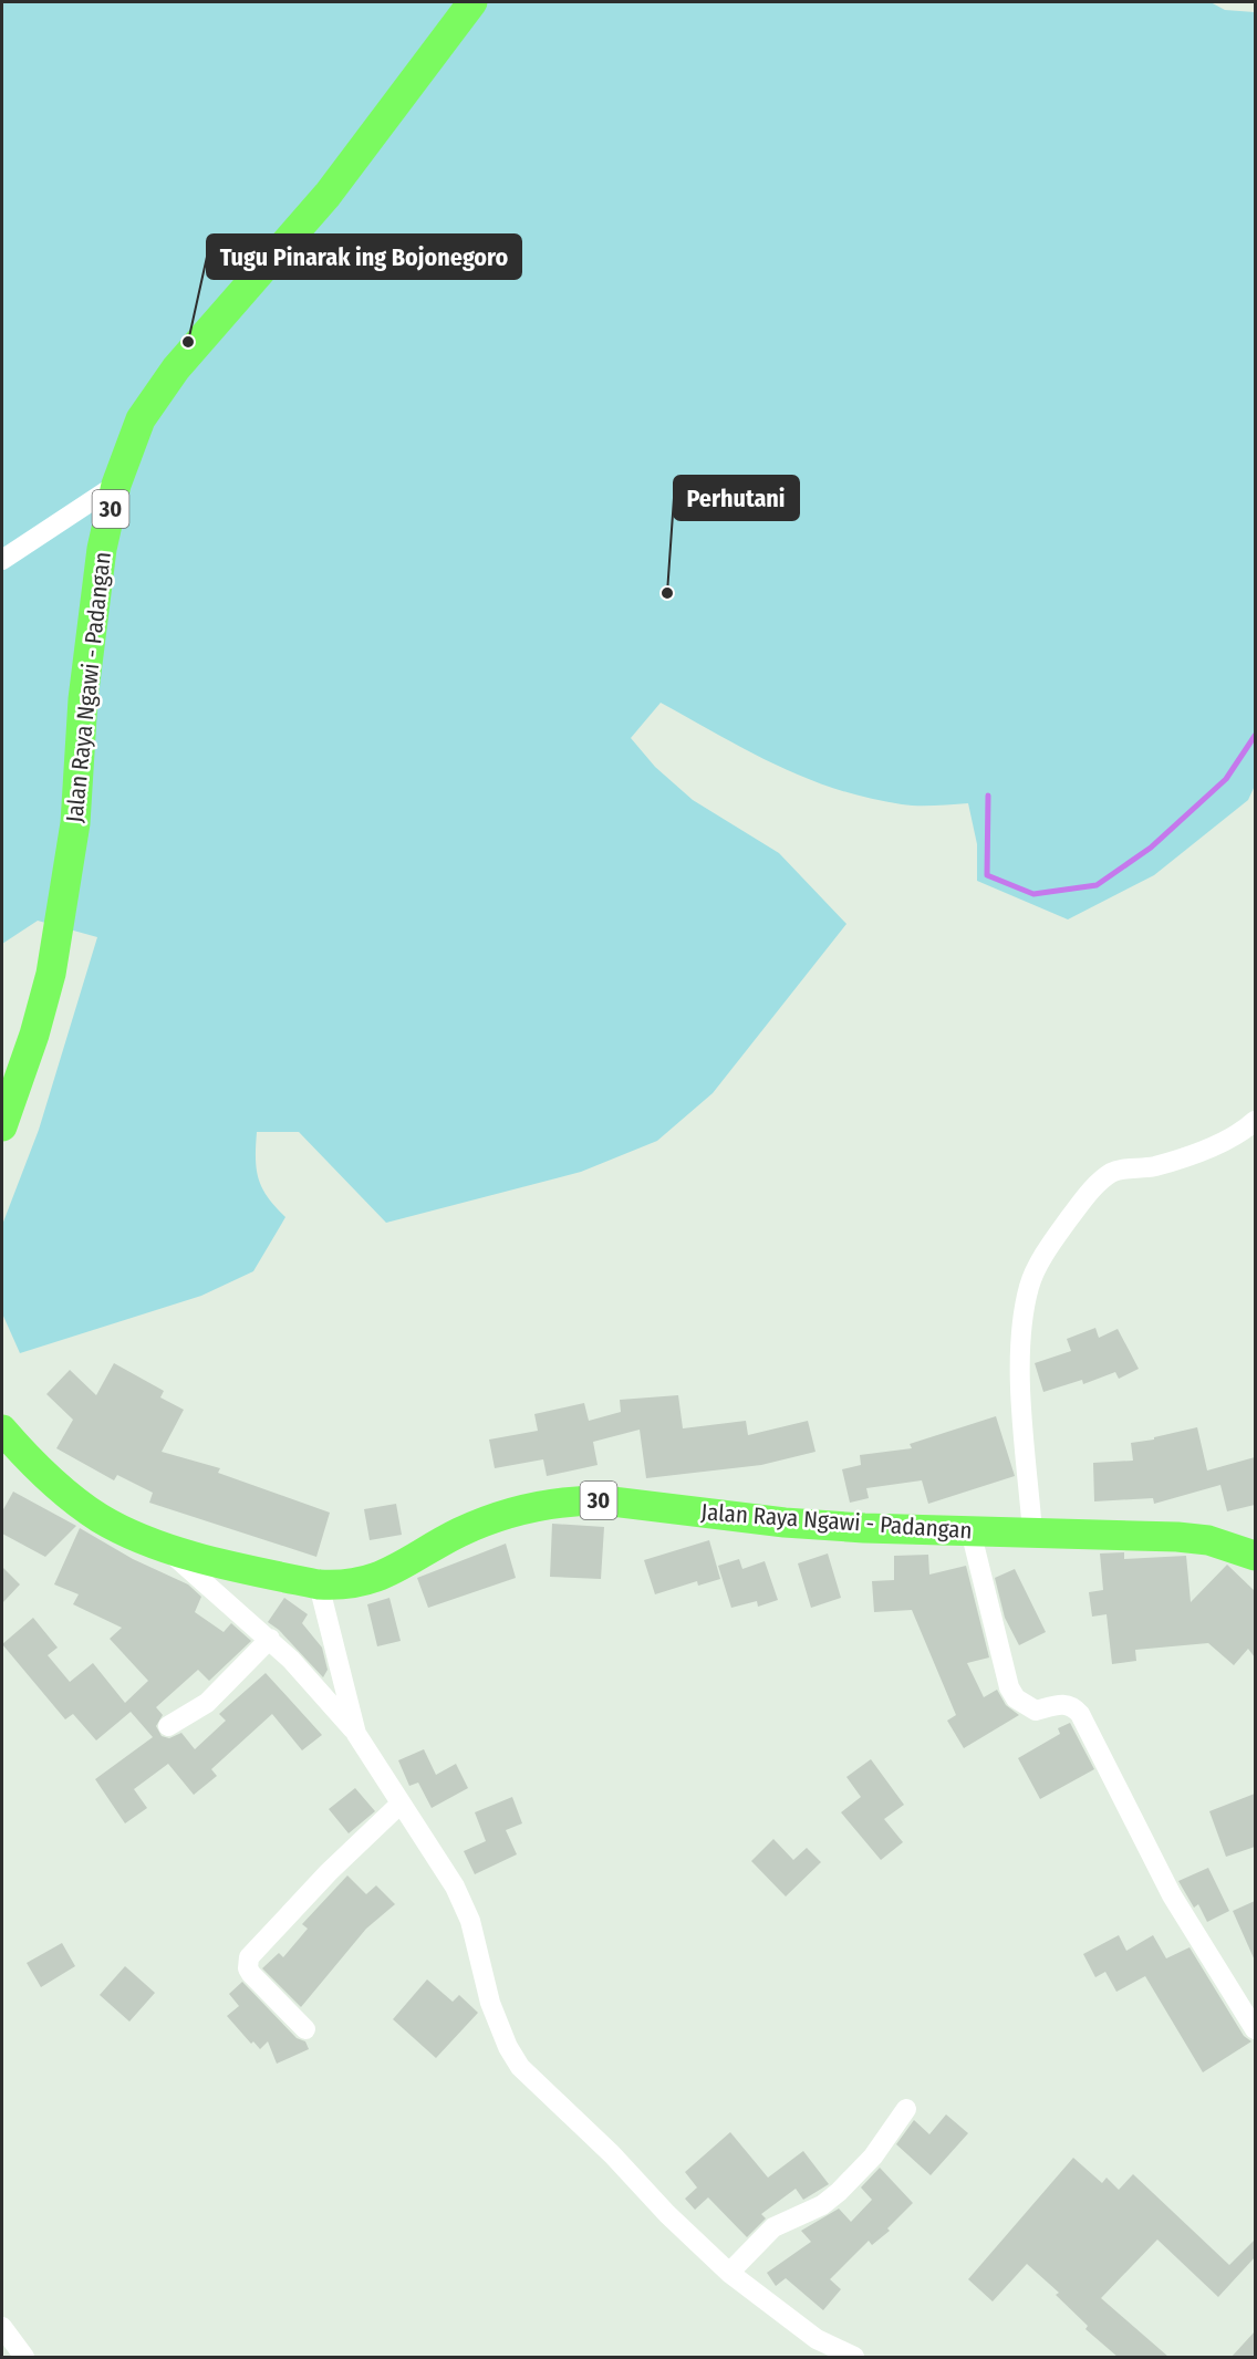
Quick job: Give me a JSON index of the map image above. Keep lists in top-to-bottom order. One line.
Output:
{"streets":{"highway":["30","Jalan Raya Ngawi - Padangan"]},"places":["Tugu Pinarak ing Bojonegoro","Perhutani"]}
